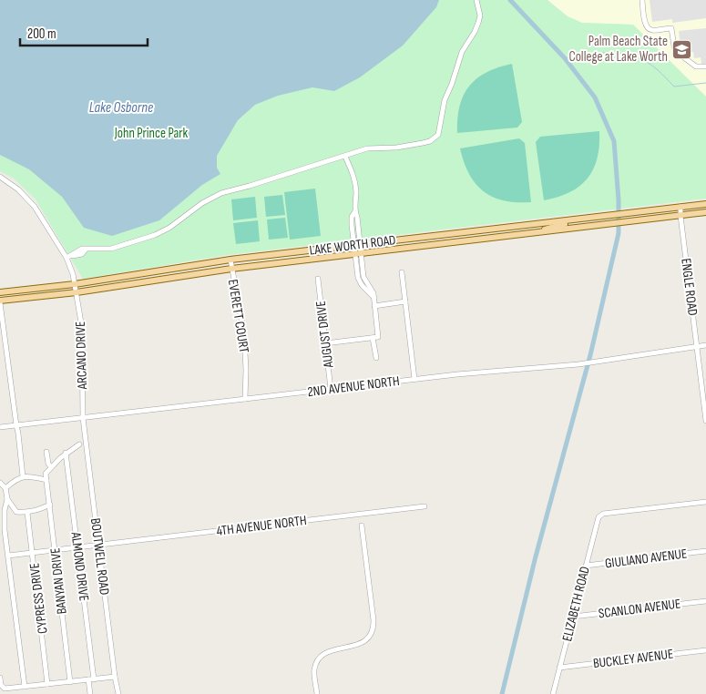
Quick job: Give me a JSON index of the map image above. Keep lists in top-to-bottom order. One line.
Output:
{"streets":{"main road":["LAKE WORTH ROAD"],"street":["ENGLE ROAD","EVERETT COURT","AUGUST DRIVE","ARCANO DRIVE","2ND AVENUE NORTH","4TH AVENUE NORTH","BOUTWELL ROAD","GIULIANO AVENUE","ALMOND DRIVE","BANYAN DRIVE","CYPRESS DRIVE","ELIZABETH ROAD","SCANLON AVENUE","BUCKLEY AVENUE"]},"crossings":[["LAKE WORTH ROAD","ENGLE ROAD"],["LAKE WORTH ROAD","EVERETT COURT"],["LAKE WORTH ROAD","ARCANO DRIVE"],["ENGLE ROAD","2ND AVENUE NORTH"],["EVERETT COURT","2ND AVENUE NORTH"],["AUGUST DRIVE","2ND AVENUE NORTH"],["ARCANO DRIVE","2ND AVENUE NORTH"],["ARCANO DRIVE","BOUTWELL ROAD"],["2ND AVENUE NORTH","BOUTWELL ROAD"],["4TH AVENUE NORTH","BOUTWELL ROAD"],["4TH AVENUE NORTH","ALMOND DRIVE"],["4TH AVENUE NORTH","BANYAN DRIVE"],["4TH AVENUE NORTH","CYPRESS DRIVE"],["GIULIANO AVENUE","ELIZABETH ROAD"],["BANYAN DRIVE","CYPRESS DRIVE"],["ELIZABETH ROAD","SCANLON AVENUE"],["ELIZABETH ROAD","BUCKLEY AVENUE"]],"water":["Lake Osborne"],"parks":["John Prince Park"],"places":{"school or university":["Palm Beach State College at Lake Worth"]},"scale_bar":"200 m"}
